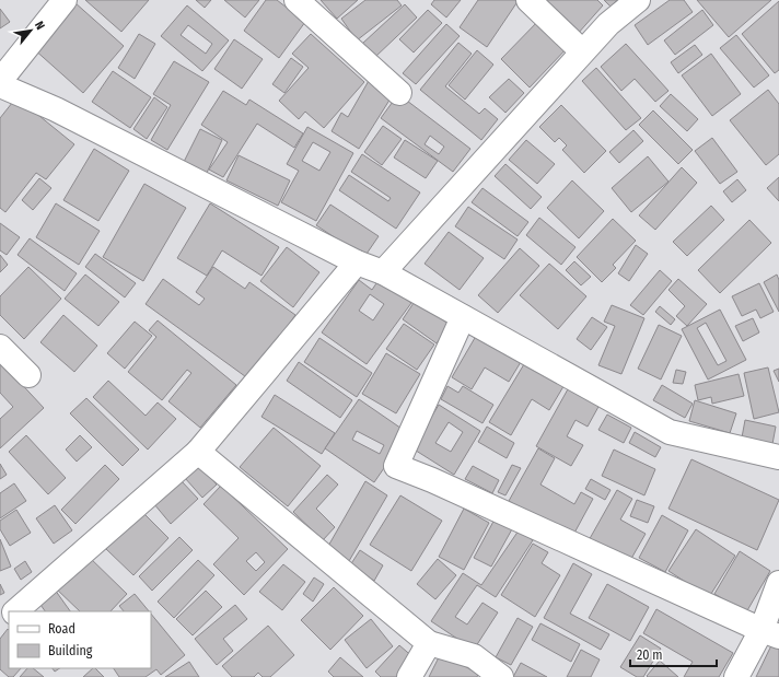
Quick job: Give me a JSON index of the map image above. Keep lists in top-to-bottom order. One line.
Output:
{"legend":["Road","Building"],"scale_bar":"20 m","north":"top right"}
